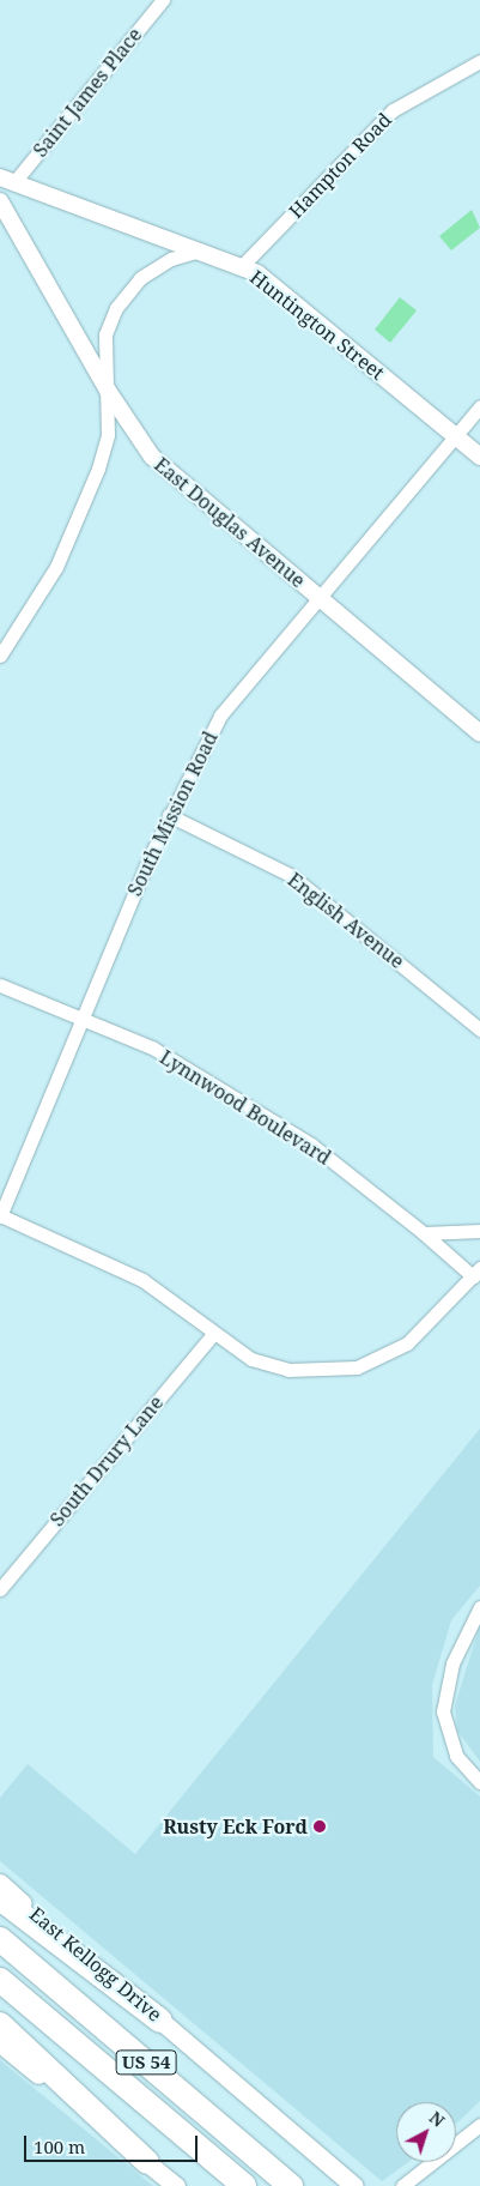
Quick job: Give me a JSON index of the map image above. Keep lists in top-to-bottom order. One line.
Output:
{"streets":{"highway":["US 54"],"main road":["East Kellogg Drive"],"street":["Saint James Place","Hampton Road","Huntington Street","East Douglas Avenue","South Mission Road","English Avenue","Lynnwood Boulevard","South Drury Lane"]},"crossings":[["Saint James Place","Huntington Street"],["Hampton Road","Huntington Street"],["Huntington Street","South Mission Road"],["East Douglas Avenue","South Mission Road"],["South Mission Road","English Avenue"],["South Mission Road","Lynnwood Boulevard"]],"places":["Rusty Eck Ford"],"scale_bar":"100 m","north":"top right"}
